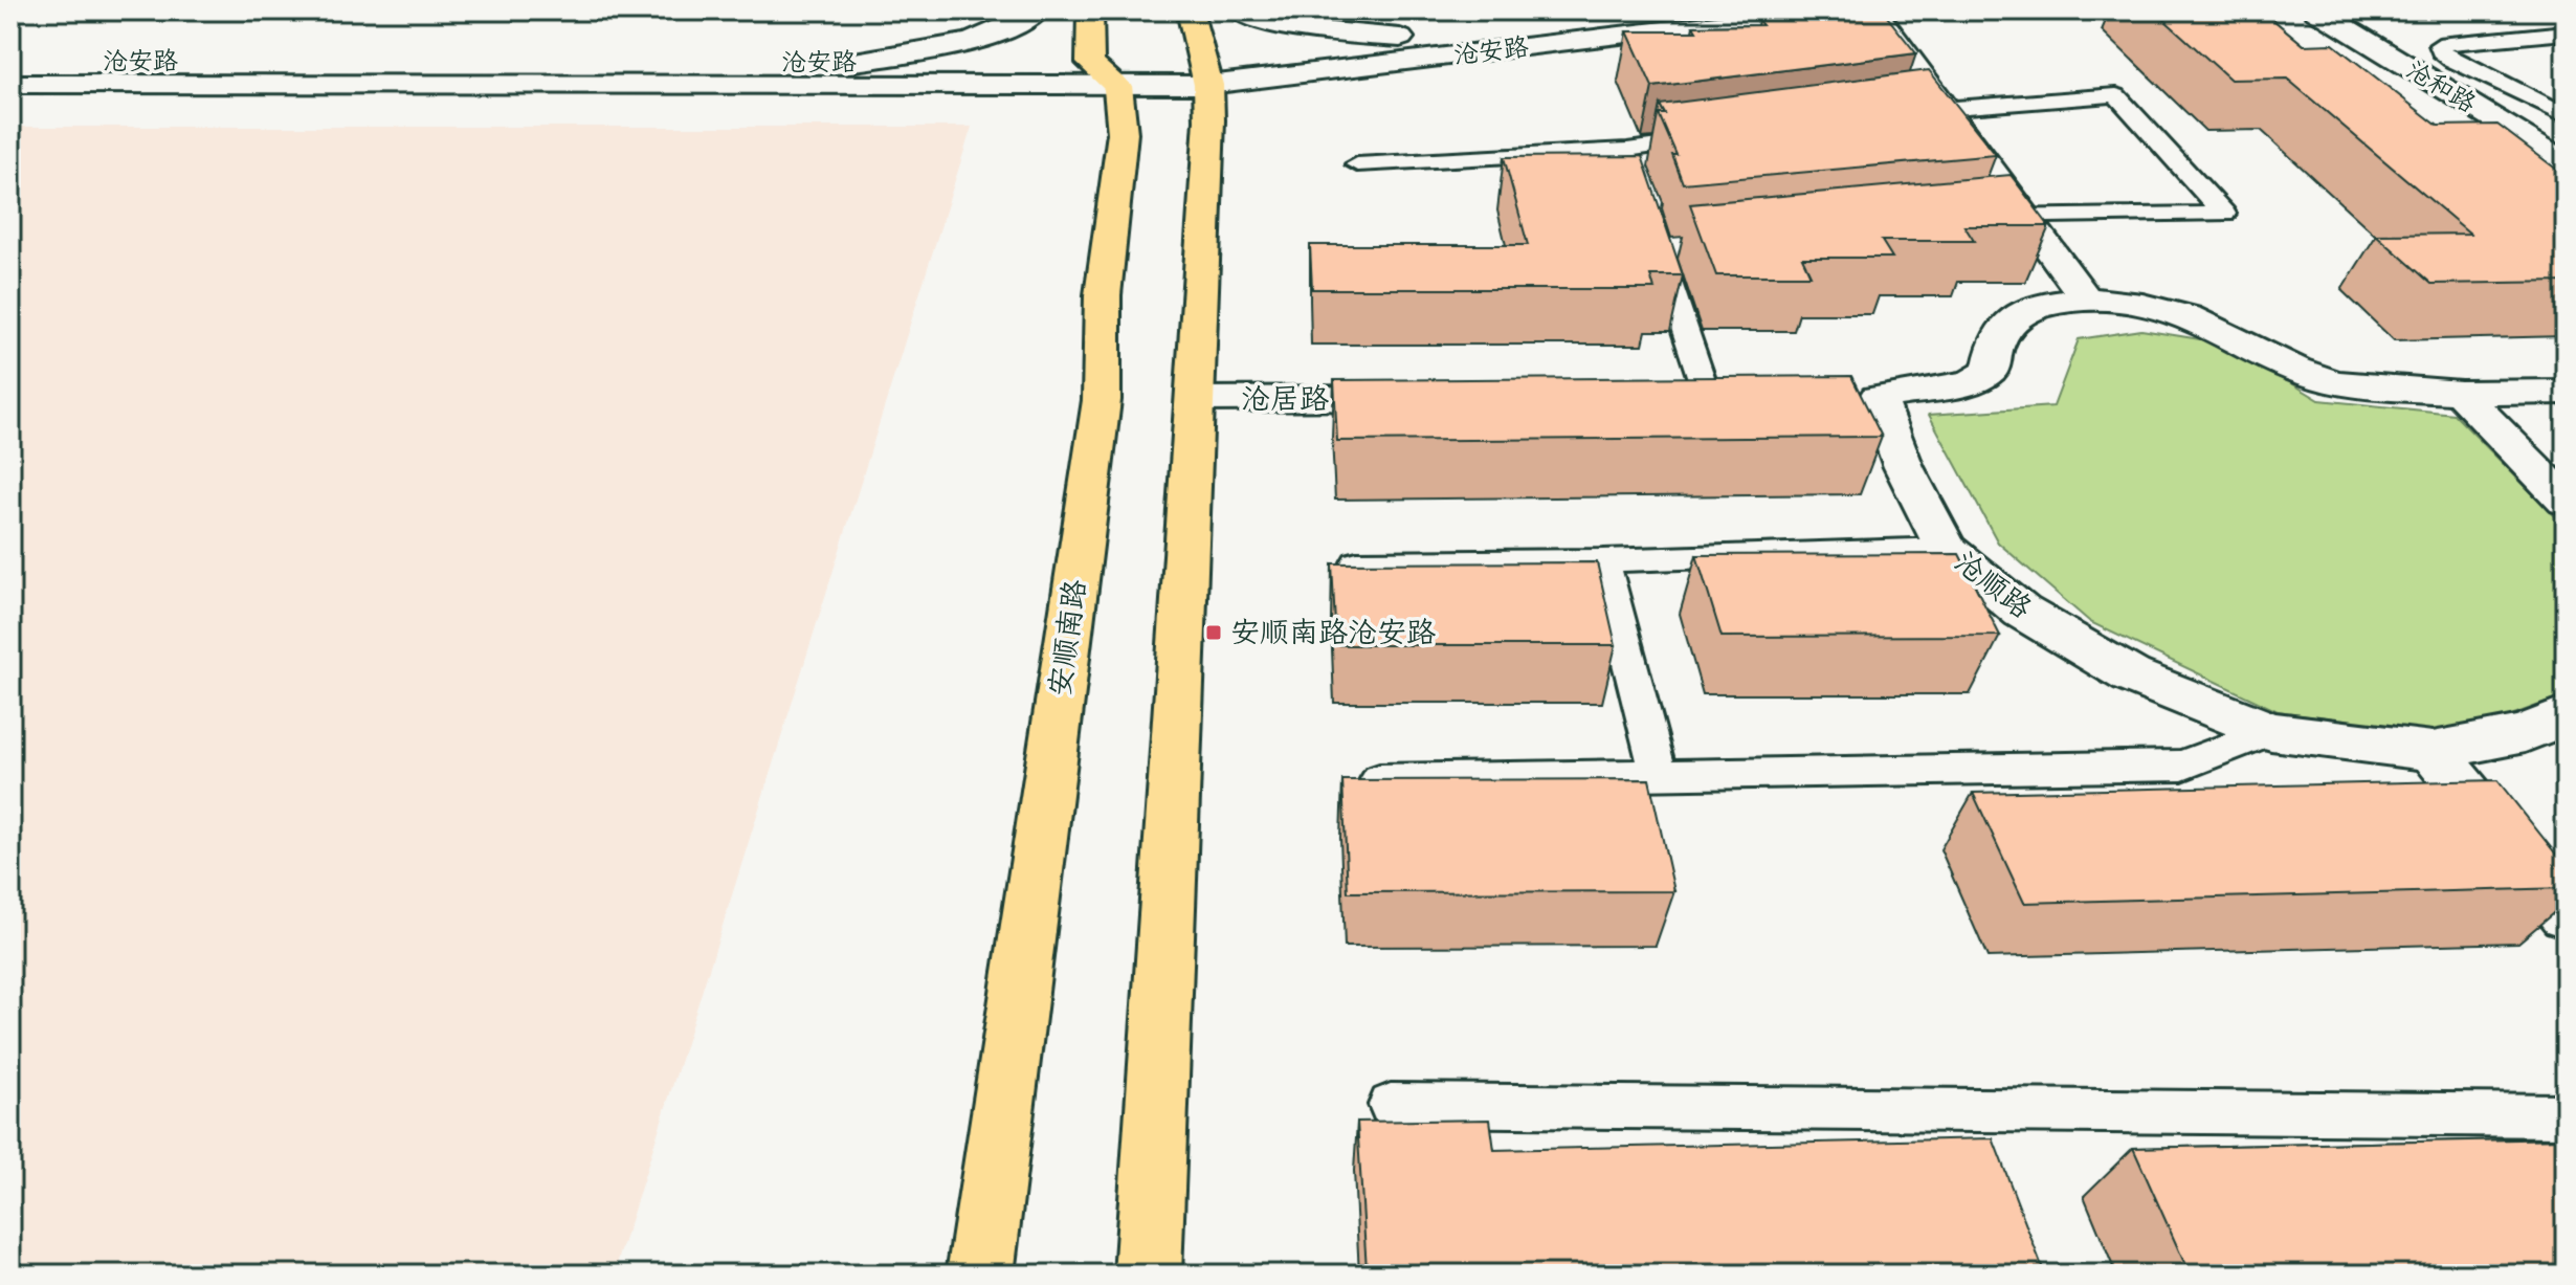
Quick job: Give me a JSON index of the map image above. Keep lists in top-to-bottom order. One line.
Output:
{"streets":{"main road":["安顺南路"],"street":["沧安路","沧和路","沧居路","沧顺路"]},"crossings":[["沧安路","安顺南路"]],"places":{"transit":["安顺南路沧安路"]}}
